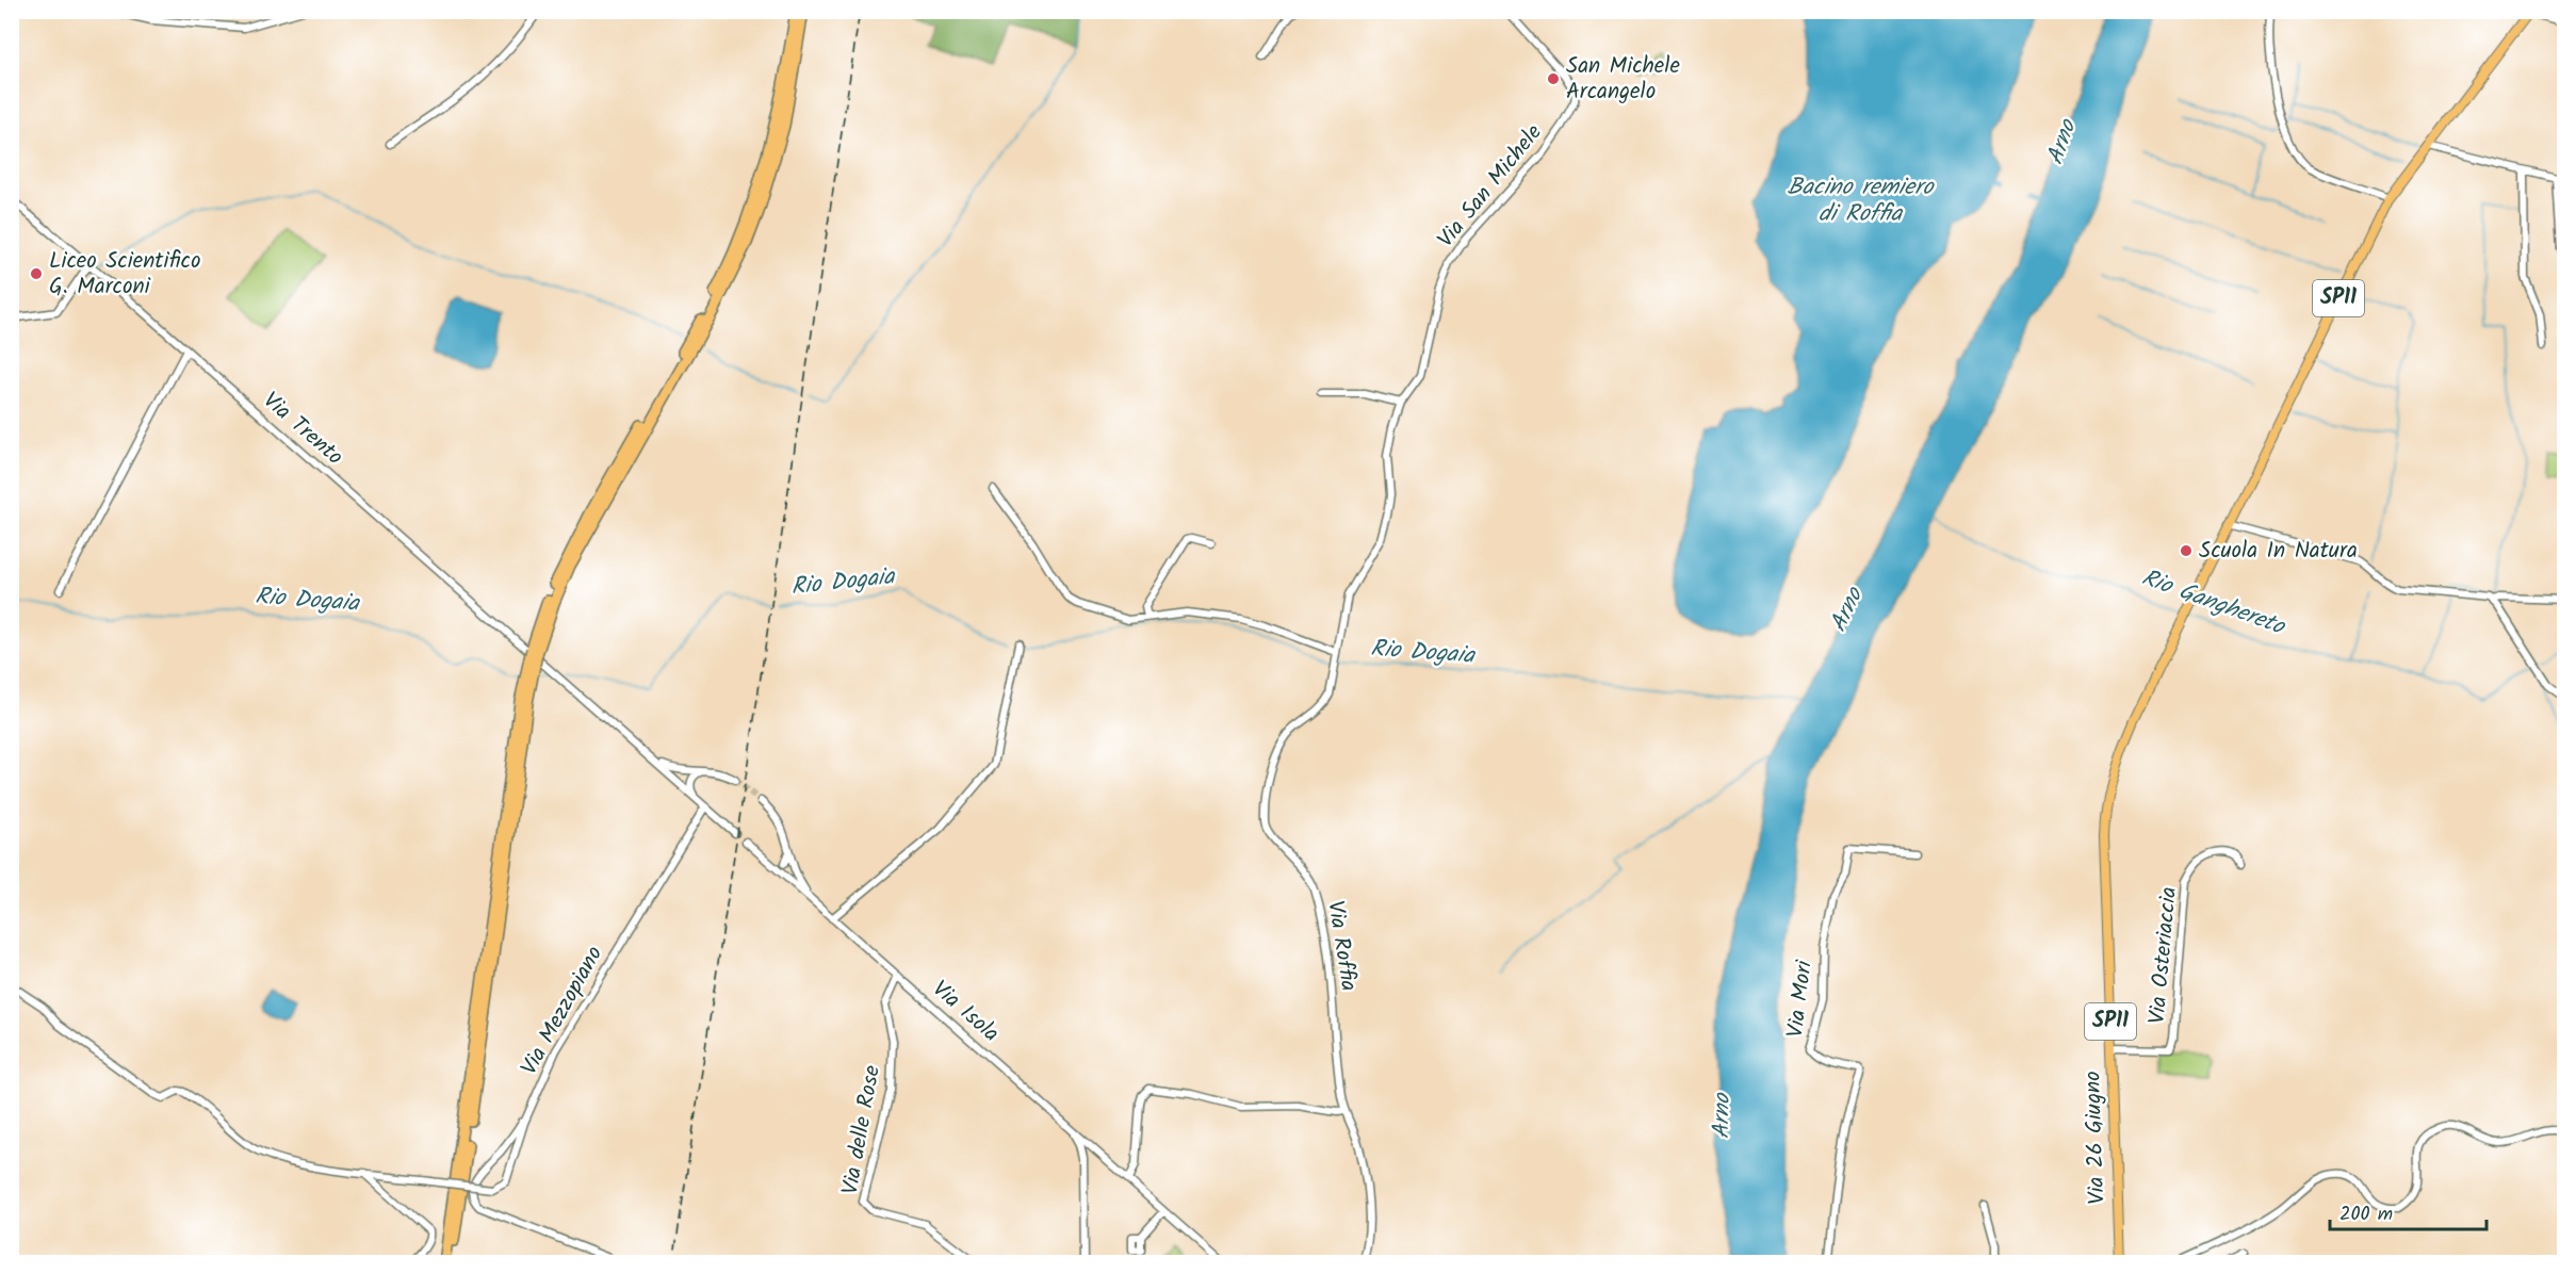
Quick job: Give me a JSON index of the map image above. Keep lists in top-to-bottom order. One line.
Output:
{"streets":{"main road":["SP11","Via 26 Giugno"],"street":["Via San Michele","Via Trento","Via Roffia","Via Osteriaccia","Via Mori","Via Mezzopiano","Via Isola","Via delle Rose"]},"crossings":[["Via San Michele","Via Roffia"],["SP11","Via 26 Giugno"],["Via Osteriaccia","Via 26 Giugno"],["Via Isola","Via delle Rose"]],"water":["Arno","Bacino remiero di Roffia","Rio Dogaia","Rio Ganghereto"],"places":["San Michele Arcangelo","Liceo Scientifico G. Marconi","Scuola In Natura"],"scale_bar":"200 m"}
